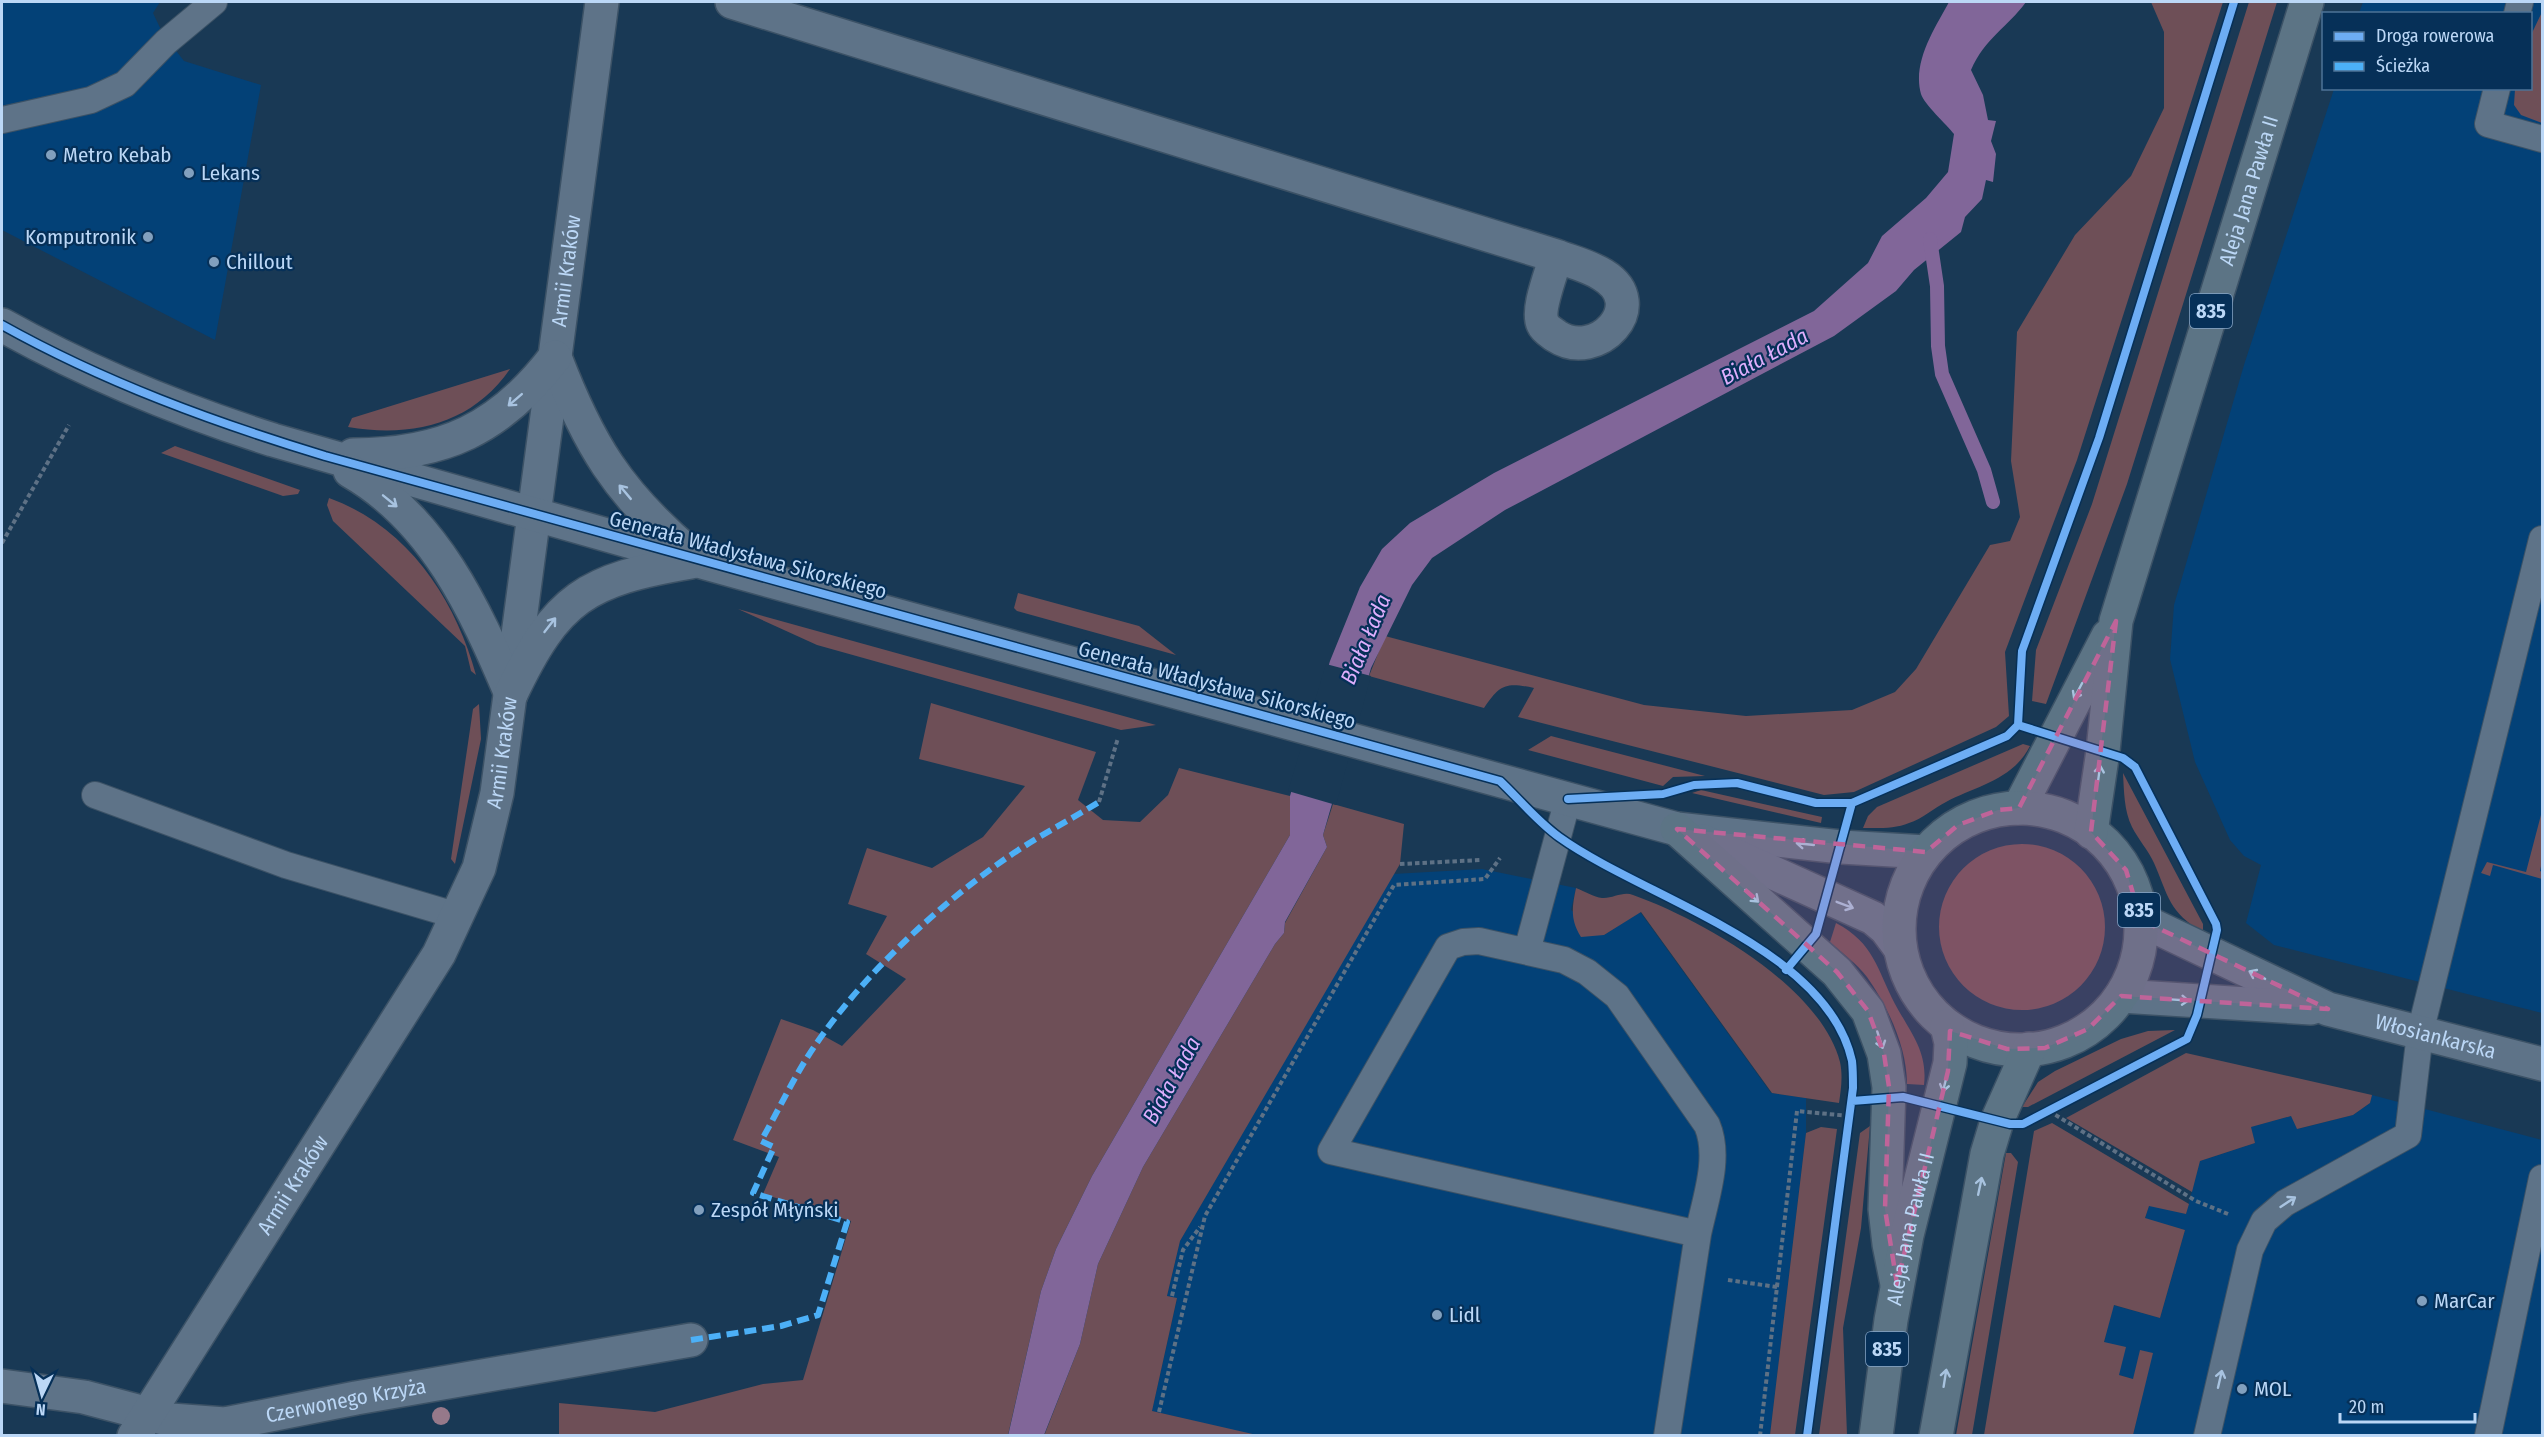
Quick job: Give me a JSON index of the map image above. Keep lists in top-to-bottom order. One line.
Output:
{"streets":{"main road":["Aleja Jana Pawła II","835"],"street":["Armii Kraków","Generała Władysława Sikorskiego","Włosiankarska","Czerwonego Krzyża"]},"crossings":[["Aleja Jana Pawła II","835"],["Armii Kraków","Generała Władysława Sikorskiego"],["Armii Kraków","Czerwonego Krzyża"],["835","Generała Władysława Sikorskiego"],["835","Włosiankarska"]],"water":["Biała Łada"],"places":["Metro Kebab","Lekans","Komputronik","Chillout","Zespół Młyński","MarCar","Lidl","MOL"],"legend":["Droga rowerowa","Ścieżka"],"scale_bar":"20 m","north":"bottom"}
